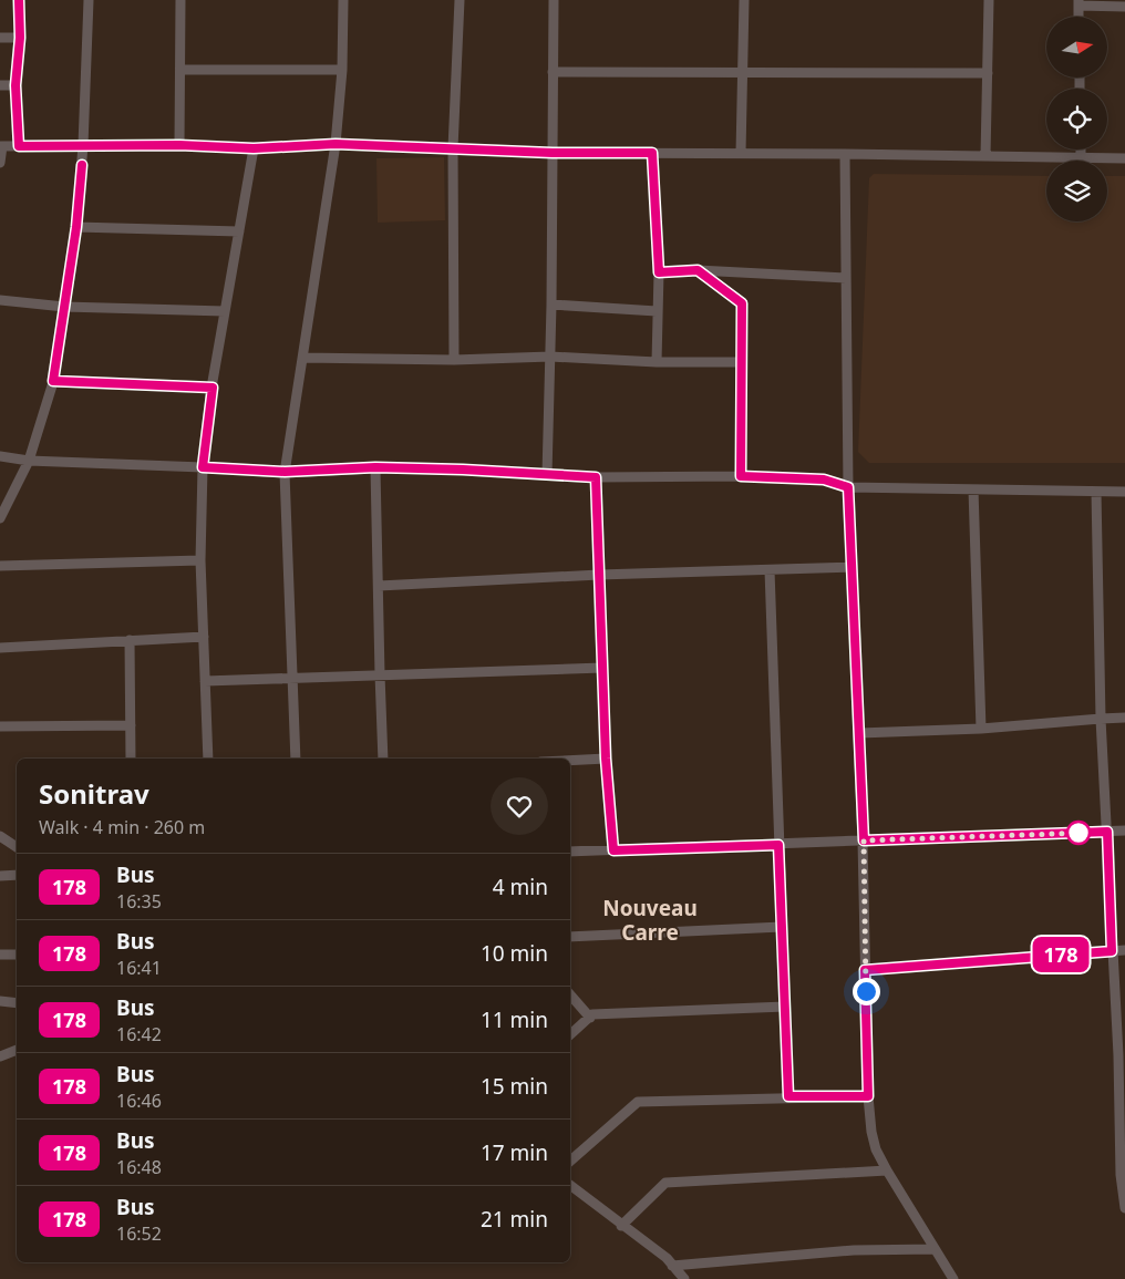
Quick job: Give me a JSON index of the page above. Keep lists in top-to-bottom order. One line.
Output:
{"districts":["Nouveau Carre"],"lines":["bus line 178"],"north":"right","page":{"on_map":"178","heading":["Sonitrav","Walk · 4 min · 260 m"],"list":[{"mark":"178","name":"Bus","note":"16:35","value":"4 min"},{"mark":"178","name":"Bus","note":"16:41","value":"10 min"},{"mark":"178","name":"Bus","note":"16:42","value":"11 min"},{"mark":"178","name":"Bus","note":"16:46","value":"15 min"},{"mark":"178","name":"Bus","note":"16:48","value":"17 min"},{"mark":"178","name":"Bus","note":"16:52","value":"21 min"}]}}
